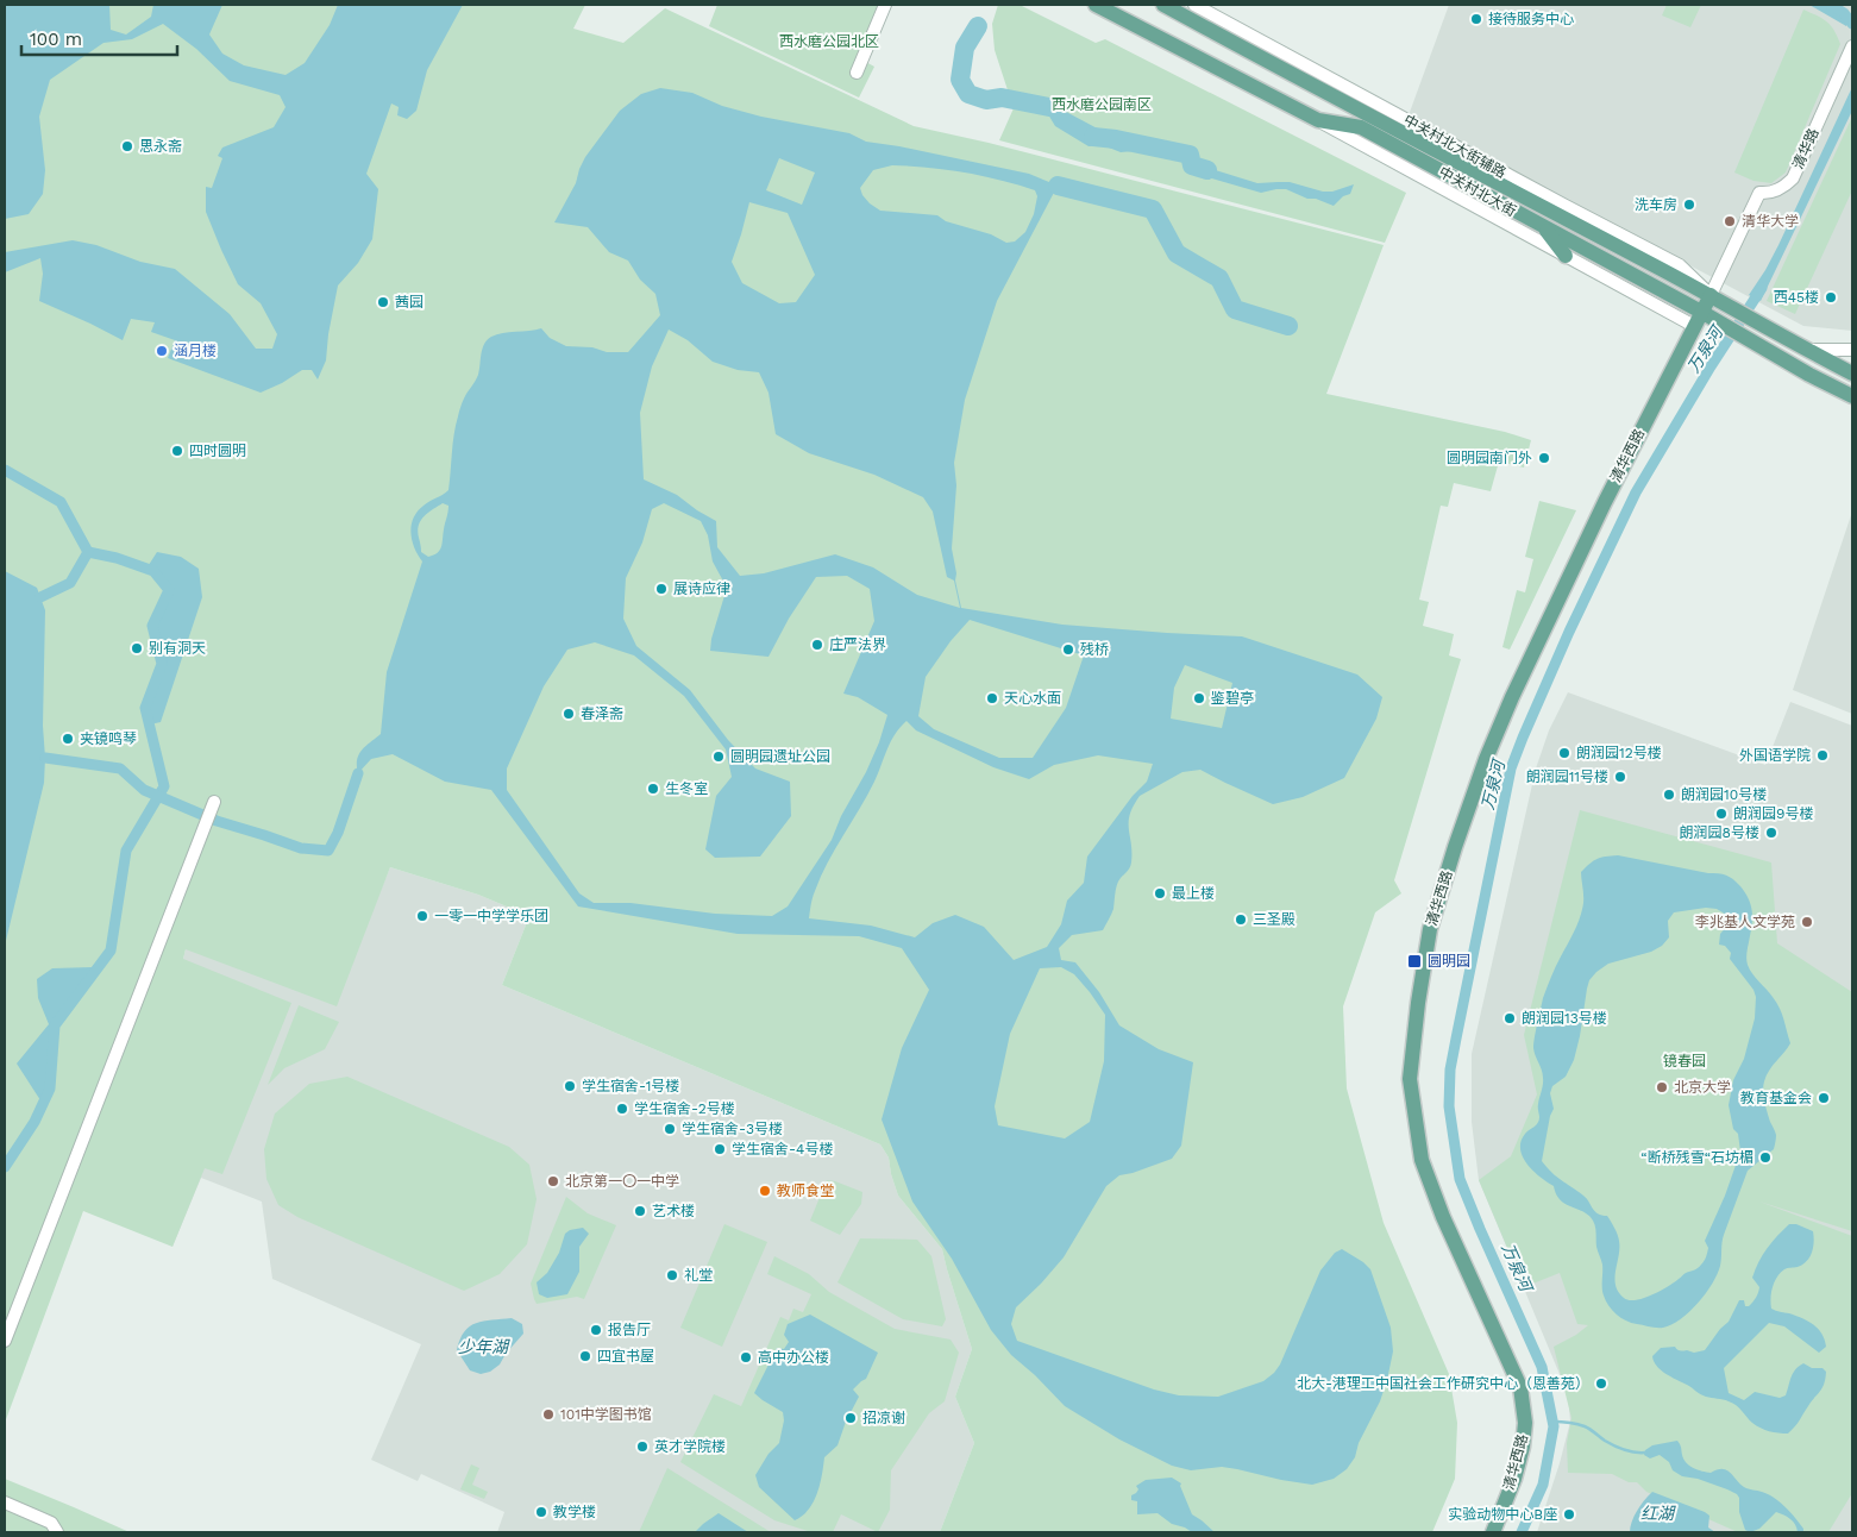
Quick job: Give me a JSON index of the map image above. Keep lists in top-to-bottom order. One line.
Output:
{"streets":{"main road":["中关村北大街","清华西路"],"street":["中关村北大街辅路","清华路"]},"crossings":[["中关村北大街辅路","清华路"],["中关村北大街辅路","中关村北大街"],["中关村北大街辅路","清华西路"],["清华路","中关村北大街"],["清华路","清华西路"],["中关村北大街","清华西路"]],"water":["万泉河","少年湖","红湖"],"parks":["西水磨公园北区","西水磨公园南区","镜春园"],"places":{"other":["接待服务中心","思永斋","洗车房","清华大学","西45楼","茜园","涵月楼","四时圆明","圆明园南门外","展诗应律","庄严法界","别有洞天","残桥","天心水面","鉴碧亭","春泽斋","夹镜鸣琴","朗润园12号楼","外国语学院","圆明园遗址公园","朗润园11号楼","生冬室","朗润园10号楼","朗润园9号楼","朗润园8号楼","最上楼","一零一中学学乐团","三圣殿","李兆基人文学苑","朗润园13号楼","学生宿舍-1号楼","北京大学","教育基金会","学生宿舍-2号楼","学生宿舍-3号楼","学生宿舍-4号楼","“断桥残雪“石坊楣","北京第一〇一中学","教师食堂","艺术楼","礼堂","报告厅","四宜书屋","高中办公楼","北大-港理工中国社会工作研究中心（恩善苑）","101中学图书馆","招凉谢","英才学院楼","教学楼","实验动物中心B座"],"transit":["圆明园"]},"scale_bar":"100 m"}
